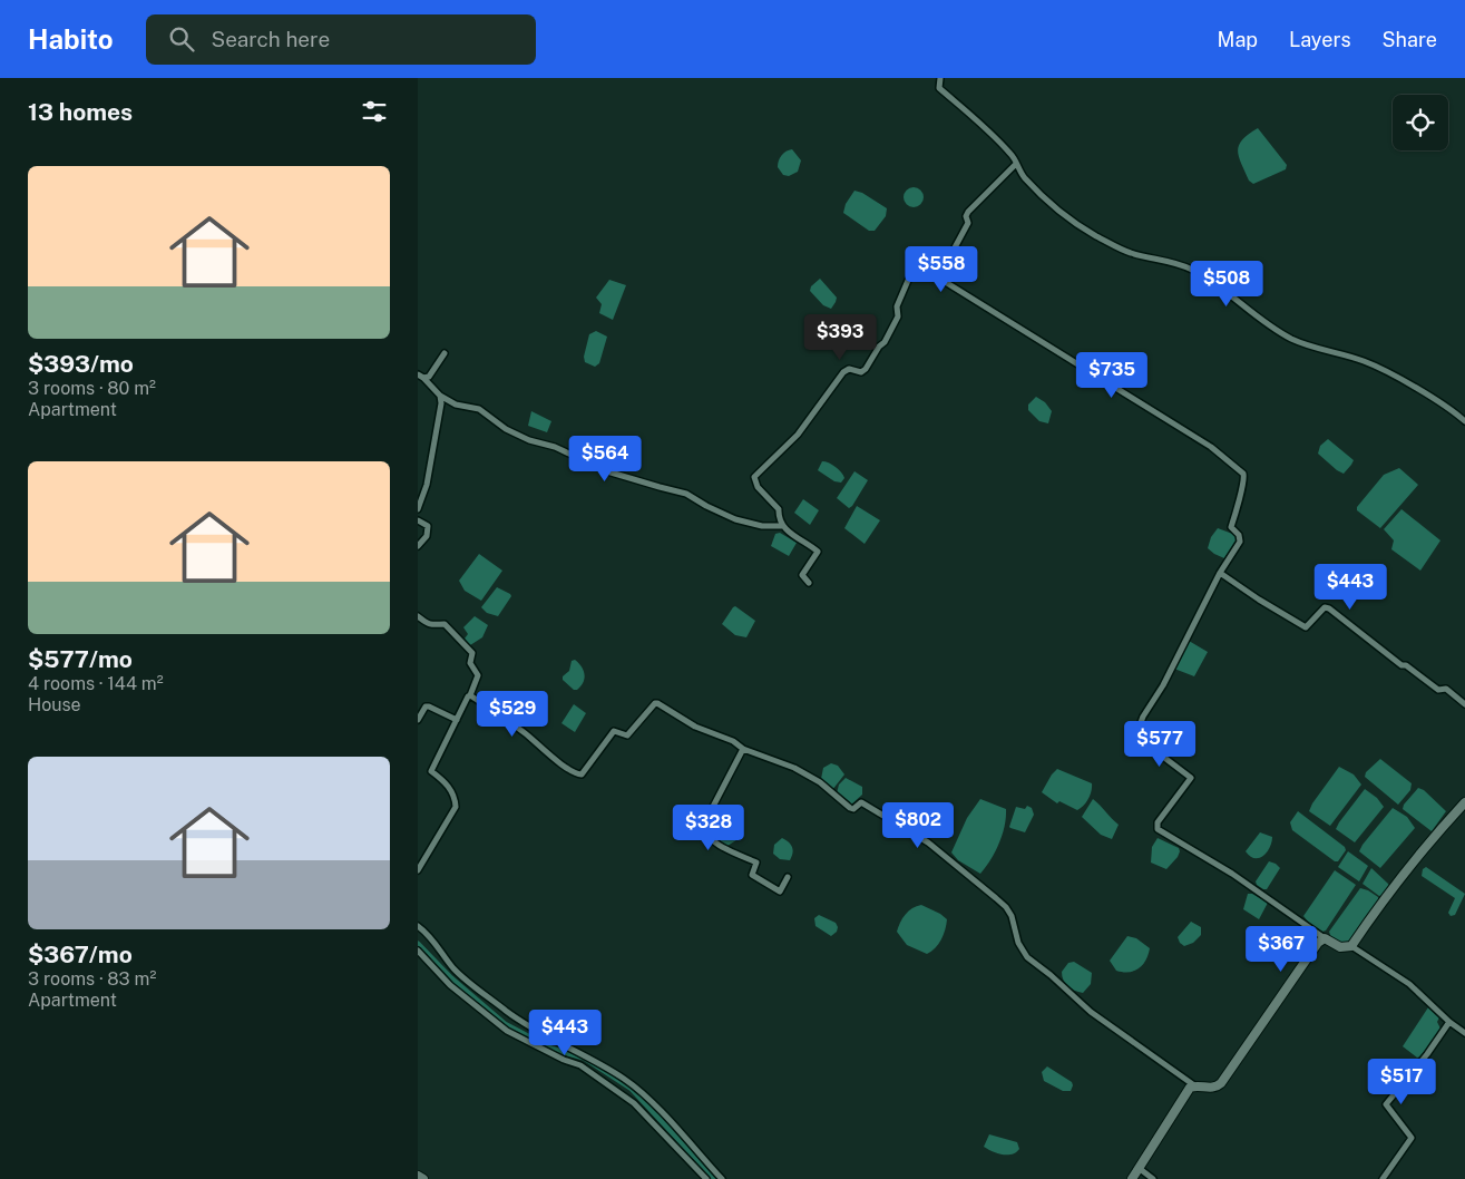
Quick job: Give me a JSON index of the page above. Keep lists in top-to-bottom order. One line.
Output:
{"page":{"header":"Habito","search":"Search here","nav":["Map","Layers","Share"],"heading":"13 homes","list":[{"name":"$393/mo","note":"3 rooms · 80 m² · Apartment"},{"name":"$577/mo","note":"4 rooms · 144 m² · House"},{"name":"$367/mo","note":"3 rooms · 83 m² · Apartment"}],"price":["$558","$508","$393","$735","$564","$443","$529","$577","$802","$328","$367","$443","$517"]}}
